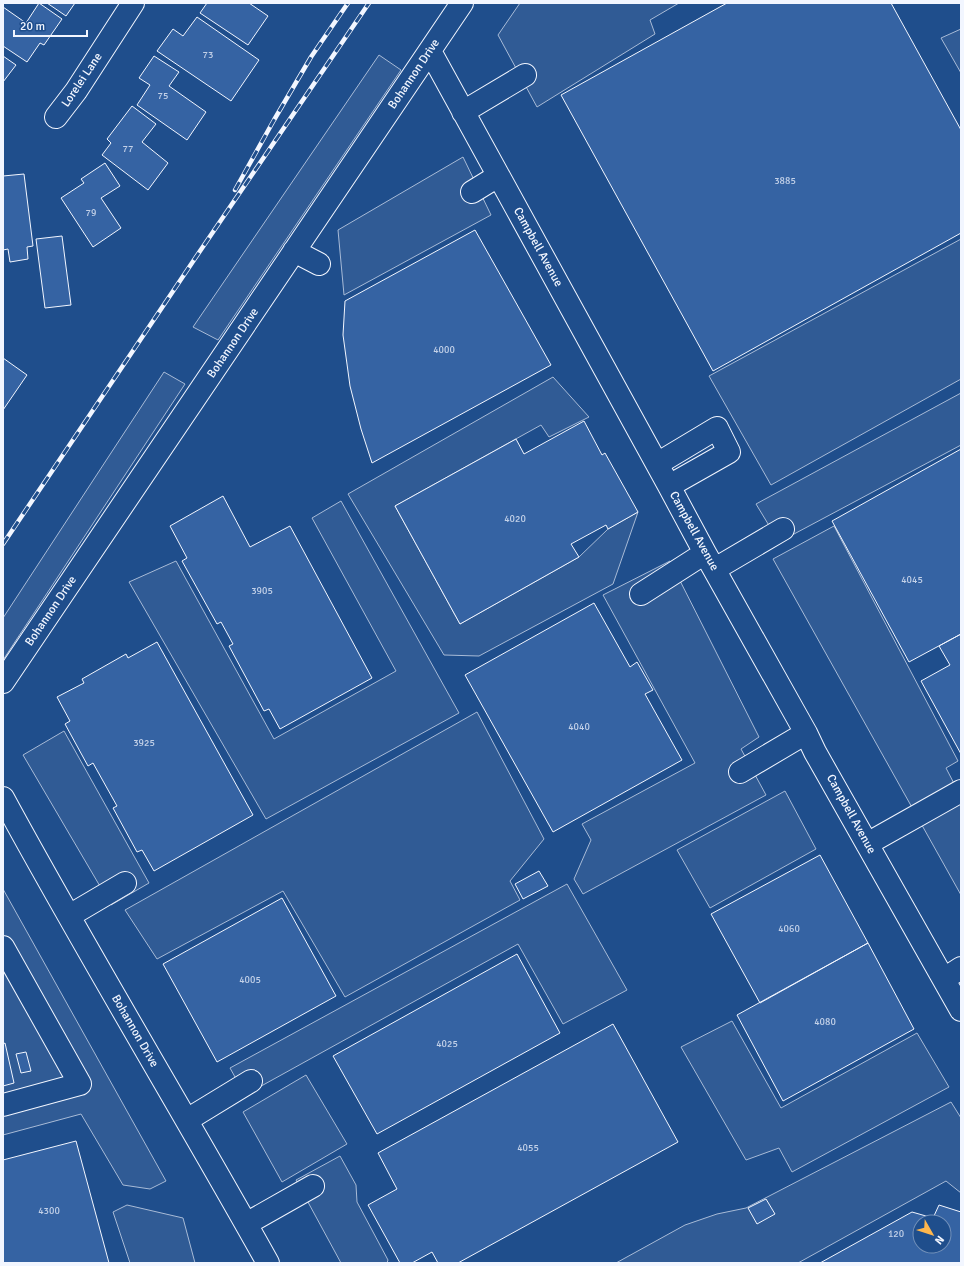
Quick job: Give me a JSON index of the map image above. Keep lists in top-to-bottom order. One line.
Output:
{"streets":{"street":["Bohannon Drive","Lorelei Lane","Campbell Avenue"]},"crossings":[["Bohannon Drive","Campbell Avenue"]],"house_numbers":["73","75","77","3885","79","4000","4020","4045","3905","4040","3925","4060","4005","4080","4025","4055","4300","120"],"scale_bar":"20 m","north":"bottom right"}
